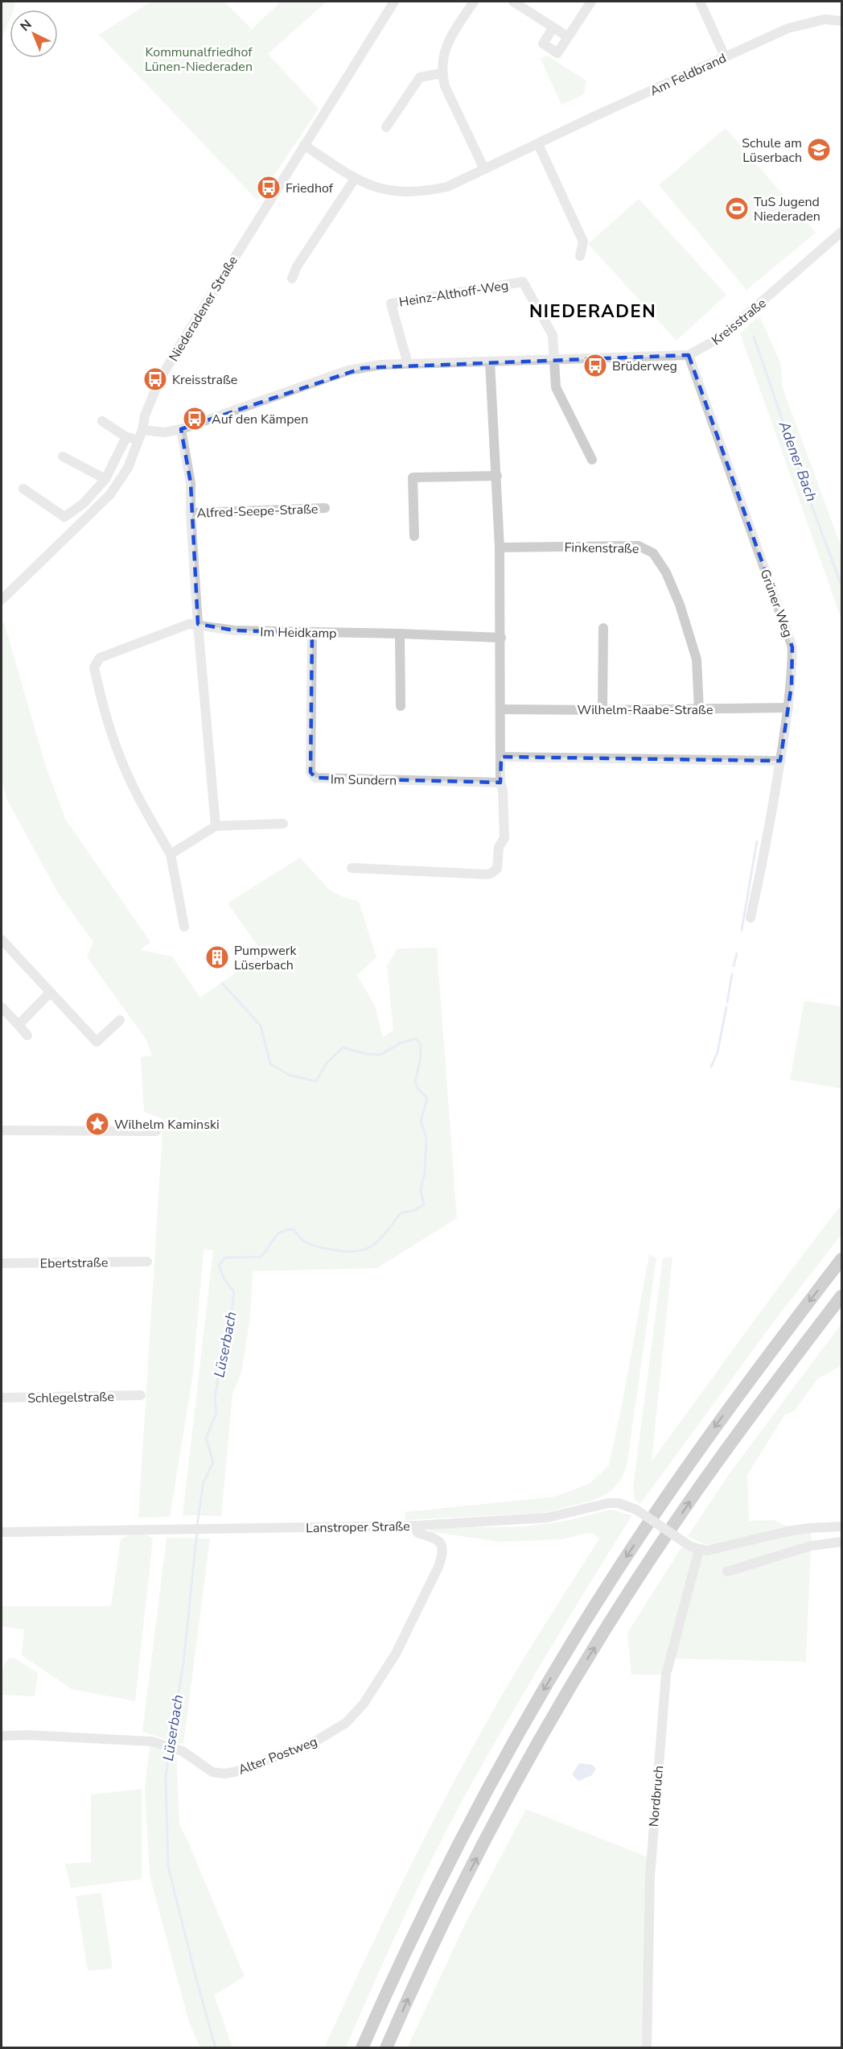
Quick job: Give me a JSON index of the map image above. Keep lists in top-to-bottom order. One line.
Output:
{"streets":{"street":["Am Feldbrand","Heinz-Althoff-Weg","Niederadener Straße","Kreisstraße","Alfred-Seepe-Straße","Finkenstraße","Grüner Weg","Im Heidkamp","Wilhelm-Raabe-Straße","Im Sundern","Ebertstraße","Schlegelstraße","Lanstroper Straße","Alter Postweg","Nordbruch"]},"crossings":[["Am Feldbrand","Niederadener Straße"],["Heinz-Althoff-Weg","Kreisstraße"],["Niederadener Straße","Kreisstraße"],["Kreisstraße","Grüner Weg"],["Finkenstraße","Wilhelm-Raabe-Straße"],["Grüner Weg","Wilhelm-Raabe-Straße"],["Im Heidkamp","Im Sundern"],["Lanstroper Straße","Alter Postweg"],["Lanstroper Straße","Nordbruch"]],"districts":["NIEDERADEN"],"water":["Adener Bach","Lüserbach"],"parks":["Kommunalfriedhof Lünen-Niederaden"],"places":{"school or university":["Schule am Lüserbach"],"bus stop":["Friedhof","Brüderweg","Kreisstraße","Auf den Kämpen"],"sports":["TuS Jugend Niederaden"],"building":["Pumpwerk Lüserbach"],"place":["Wilhelm Kaminski"]},"north":"top left"}
